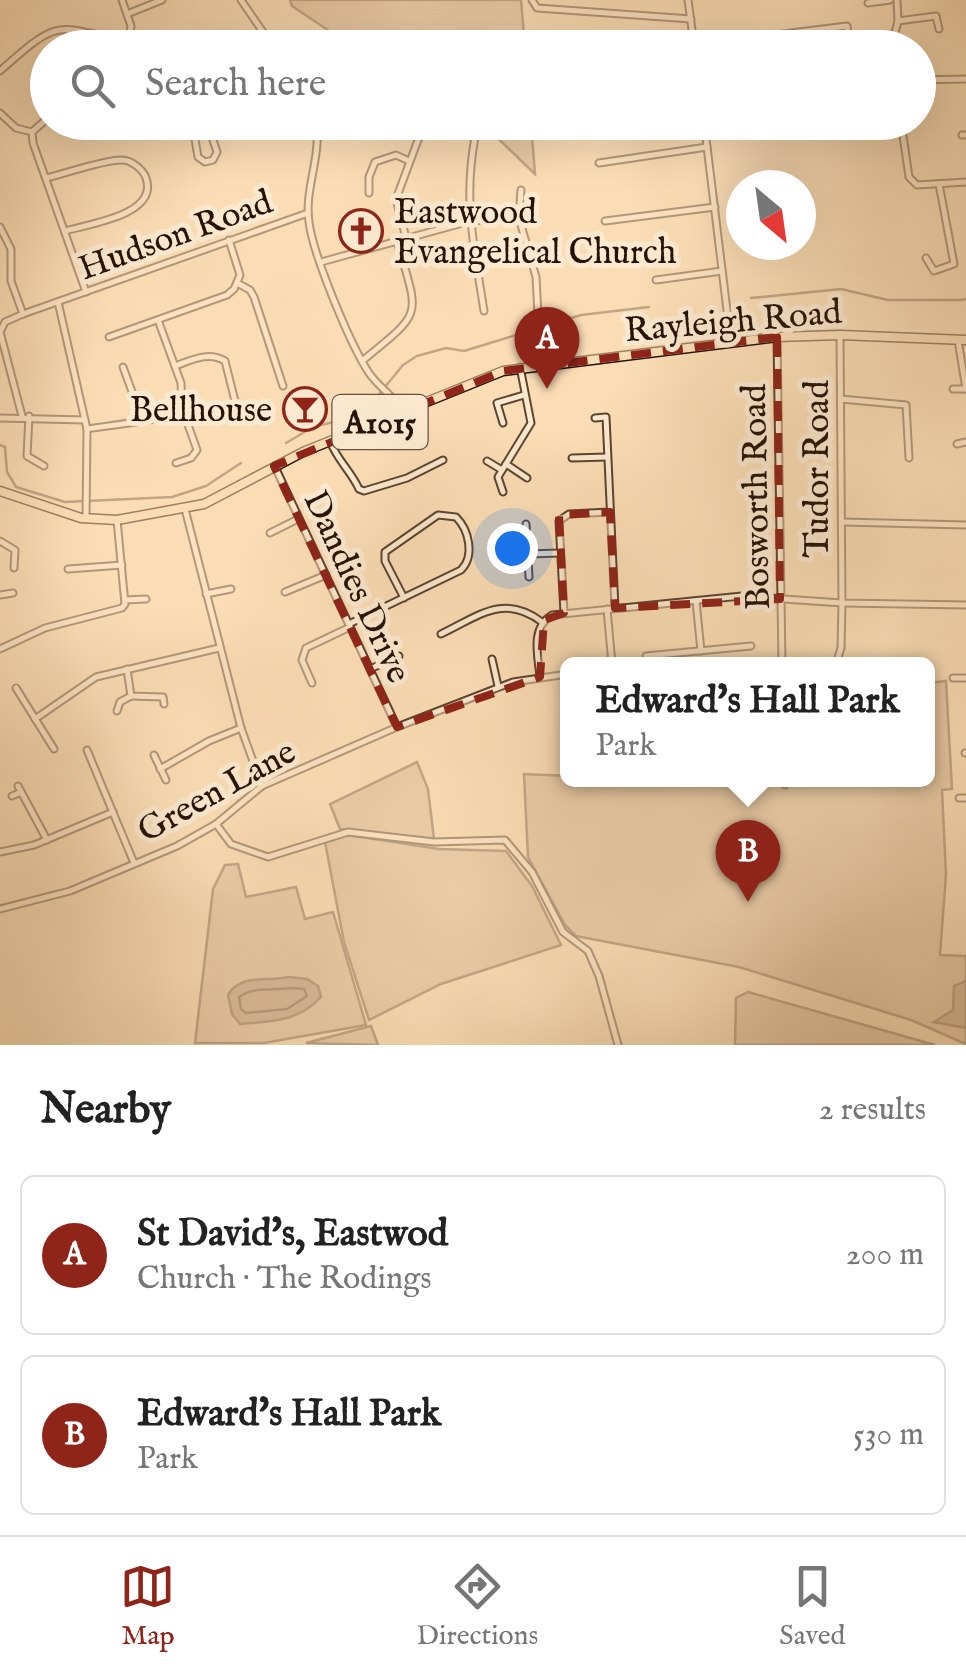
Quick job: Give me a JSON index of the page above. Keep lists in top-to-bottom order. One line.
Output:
{"streets":{"main road":["Rayleigh Road","A1015"],"street":["Hudson Road","Tudor Road","Bosworth Road","Dandies Drive","Green Lane"]},"crossings":[["Rayleigh Road","Tudor Road"],["Rayleigh Road","Bosworth Road"],["Rayleigh Road","Dandies Drive"],["Dandies Drive","Green Lane"]],"places":{"church":["Eastwood Evangelical Church"],"bar":["Bellhouse"]},"north":"bottom right","page":{"search":"Search here","pins":["A","B"],"popup":["Edward's Hall Park","Park"],"heading":["Nearby","2 results"],"list":[{"mark":"A","name":"St David's, Eastwod","note":"Church · The Rodings","value":"200 m"},{"mark":"B","name":"Edward's Hall Park","note":"Park","value":"530 m"}],"nav":["Map","Directions","Saved"]}}
